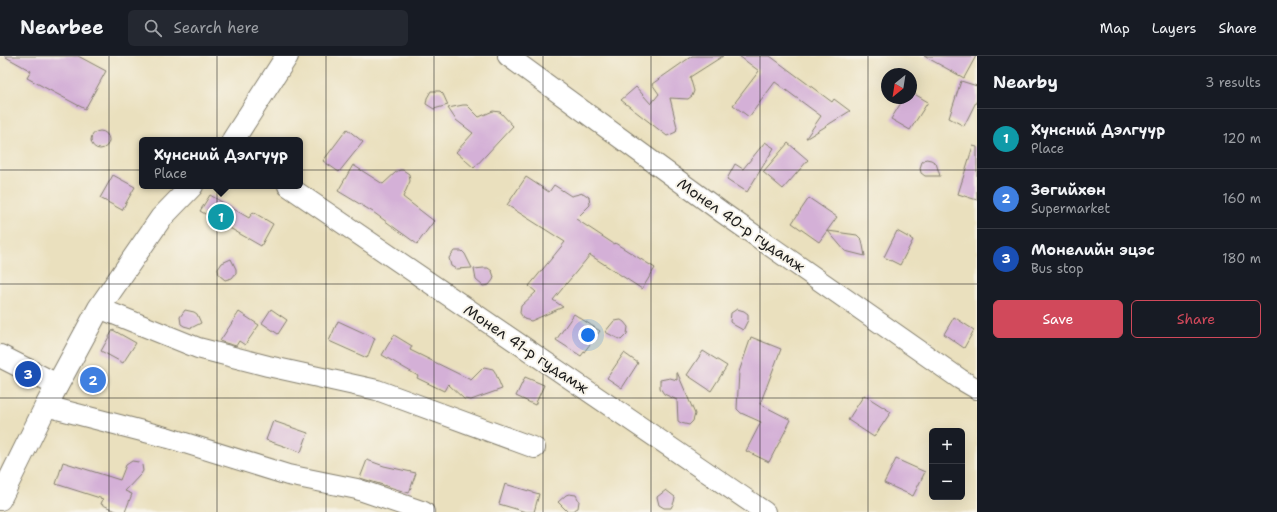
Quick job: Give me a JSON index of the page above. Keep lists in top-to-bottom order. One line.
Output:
{"streets":{"street":["Монел 40-р гудамж","Монел 41-р гудамж"]},"north":"bottom left","page":{"header":"Nearbee","search":"Search here","nav":["Map","Layers","Share"],"heading":["Nearby","3 results"],"list":[{"mark":"1","name":"Хүнсний Дэлгүүр","note":"Place","value":"120 m"},{"mark":"2","name":"Зөгийхөн","note":"Supermarket","value":"160 m"},{"mark":"3","name":"Монелийн эцэс","note":"Bus stop","value":"180 m"}],"popup":["Хүнсний Дэлгүүр","Place"],"pins":["1","3","2"],"buttons":["Save","Share"],"map_buttons":["+","−"]}}
